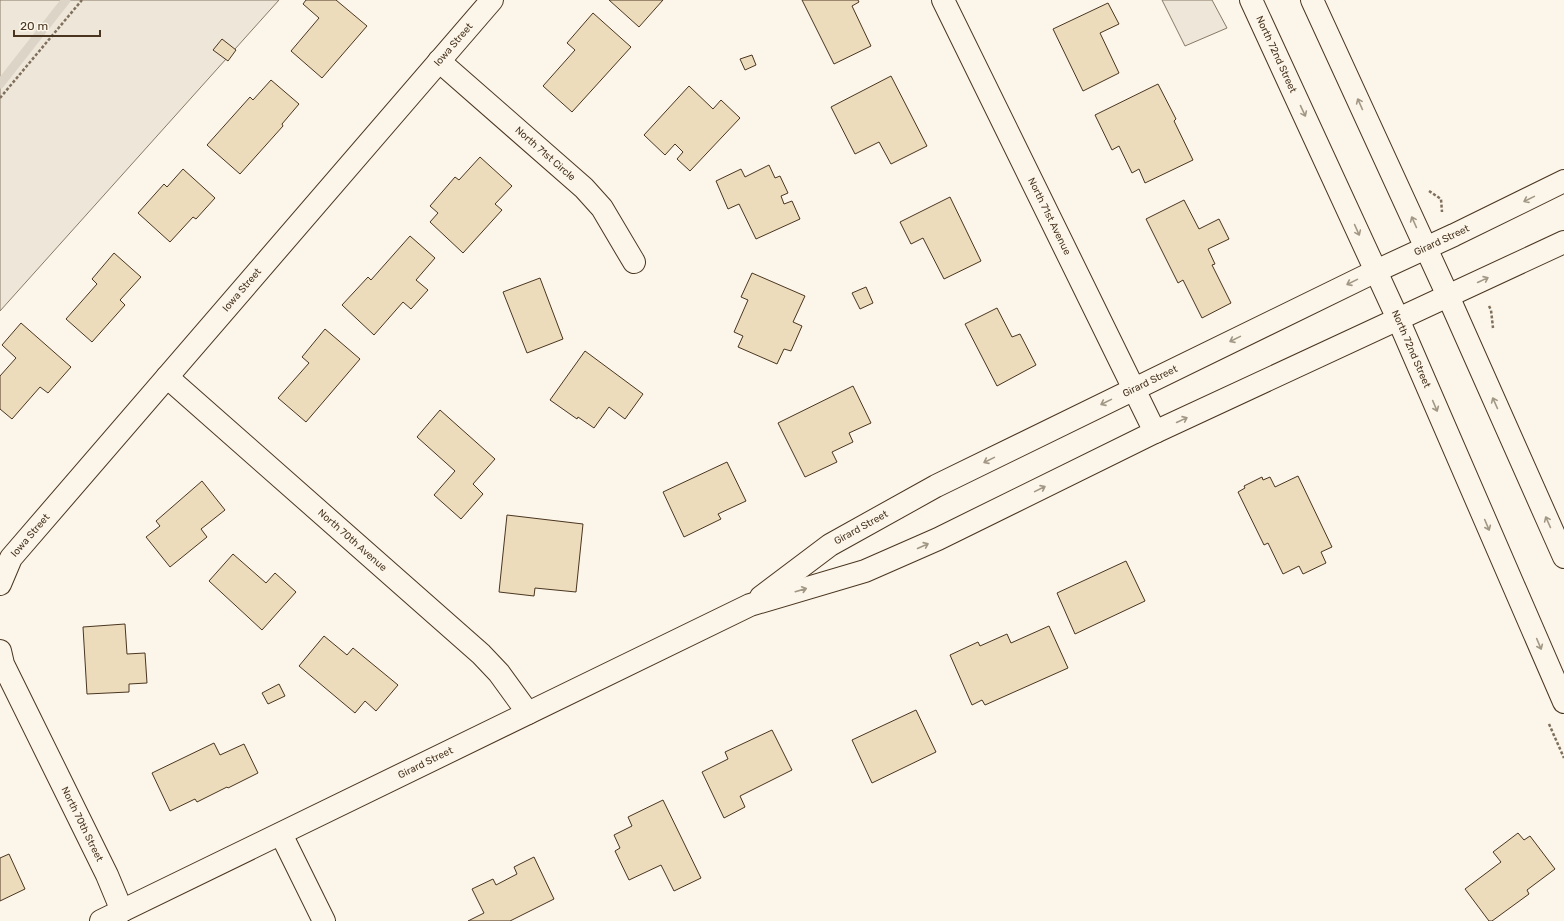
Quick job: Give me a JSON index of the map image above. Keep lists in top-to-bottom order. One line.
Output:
{"streets":{"street":["Iowa Street","North 72nd Street","North 71st Circle","North 71st Avenue","Girard Street","North 70th Avenue","North 70th Street"]},"crossings":[["Iowa Street","North 71st Circle"],["Iowa Street","North 70th Avenue"],["North 72nd Street","Girard Street"],["North 71st Avenue","Girard Street"],["Girard Street","North 70th Avenue"],["Girard Street","North 70th Street"]],"scale_bar":"20 m"}
